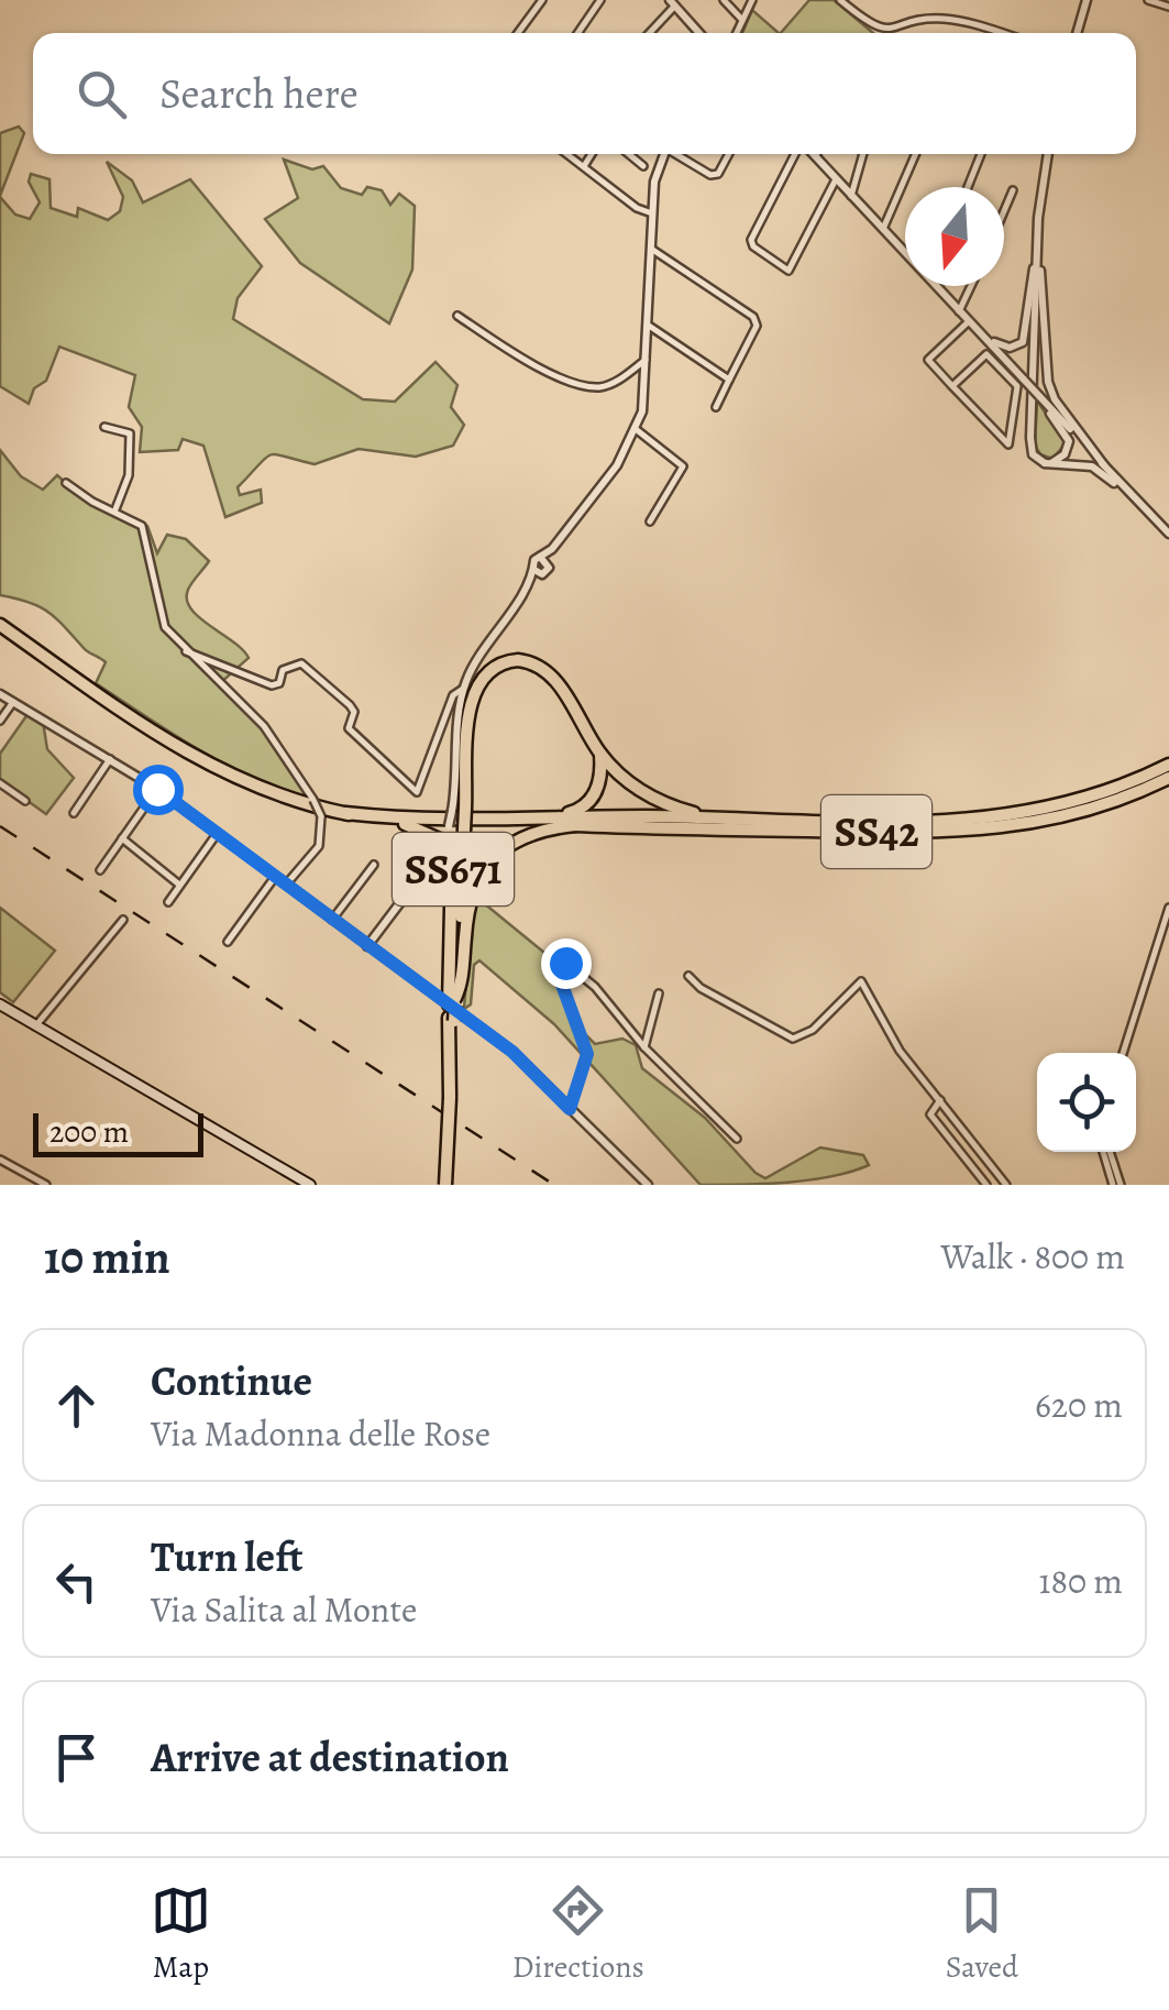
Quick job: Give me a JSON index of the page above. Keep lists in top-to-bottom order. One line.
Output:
{"streets":{"highway":["SS42","SS671"]},"crossings":[["SS42","SS671"]],"scale_bar":"200 m","north":"bottom","page":{"search":"Search here","scale":"200 m","heading":["10 min","Walk · 800 m"],"list":[["Continue","Via Madonna delle Rose","620 m"],["Turn left","Via Salita al Monte","180 m"],"Arrive at destination"],"nav":["Map","Directions","Saved"]}}
